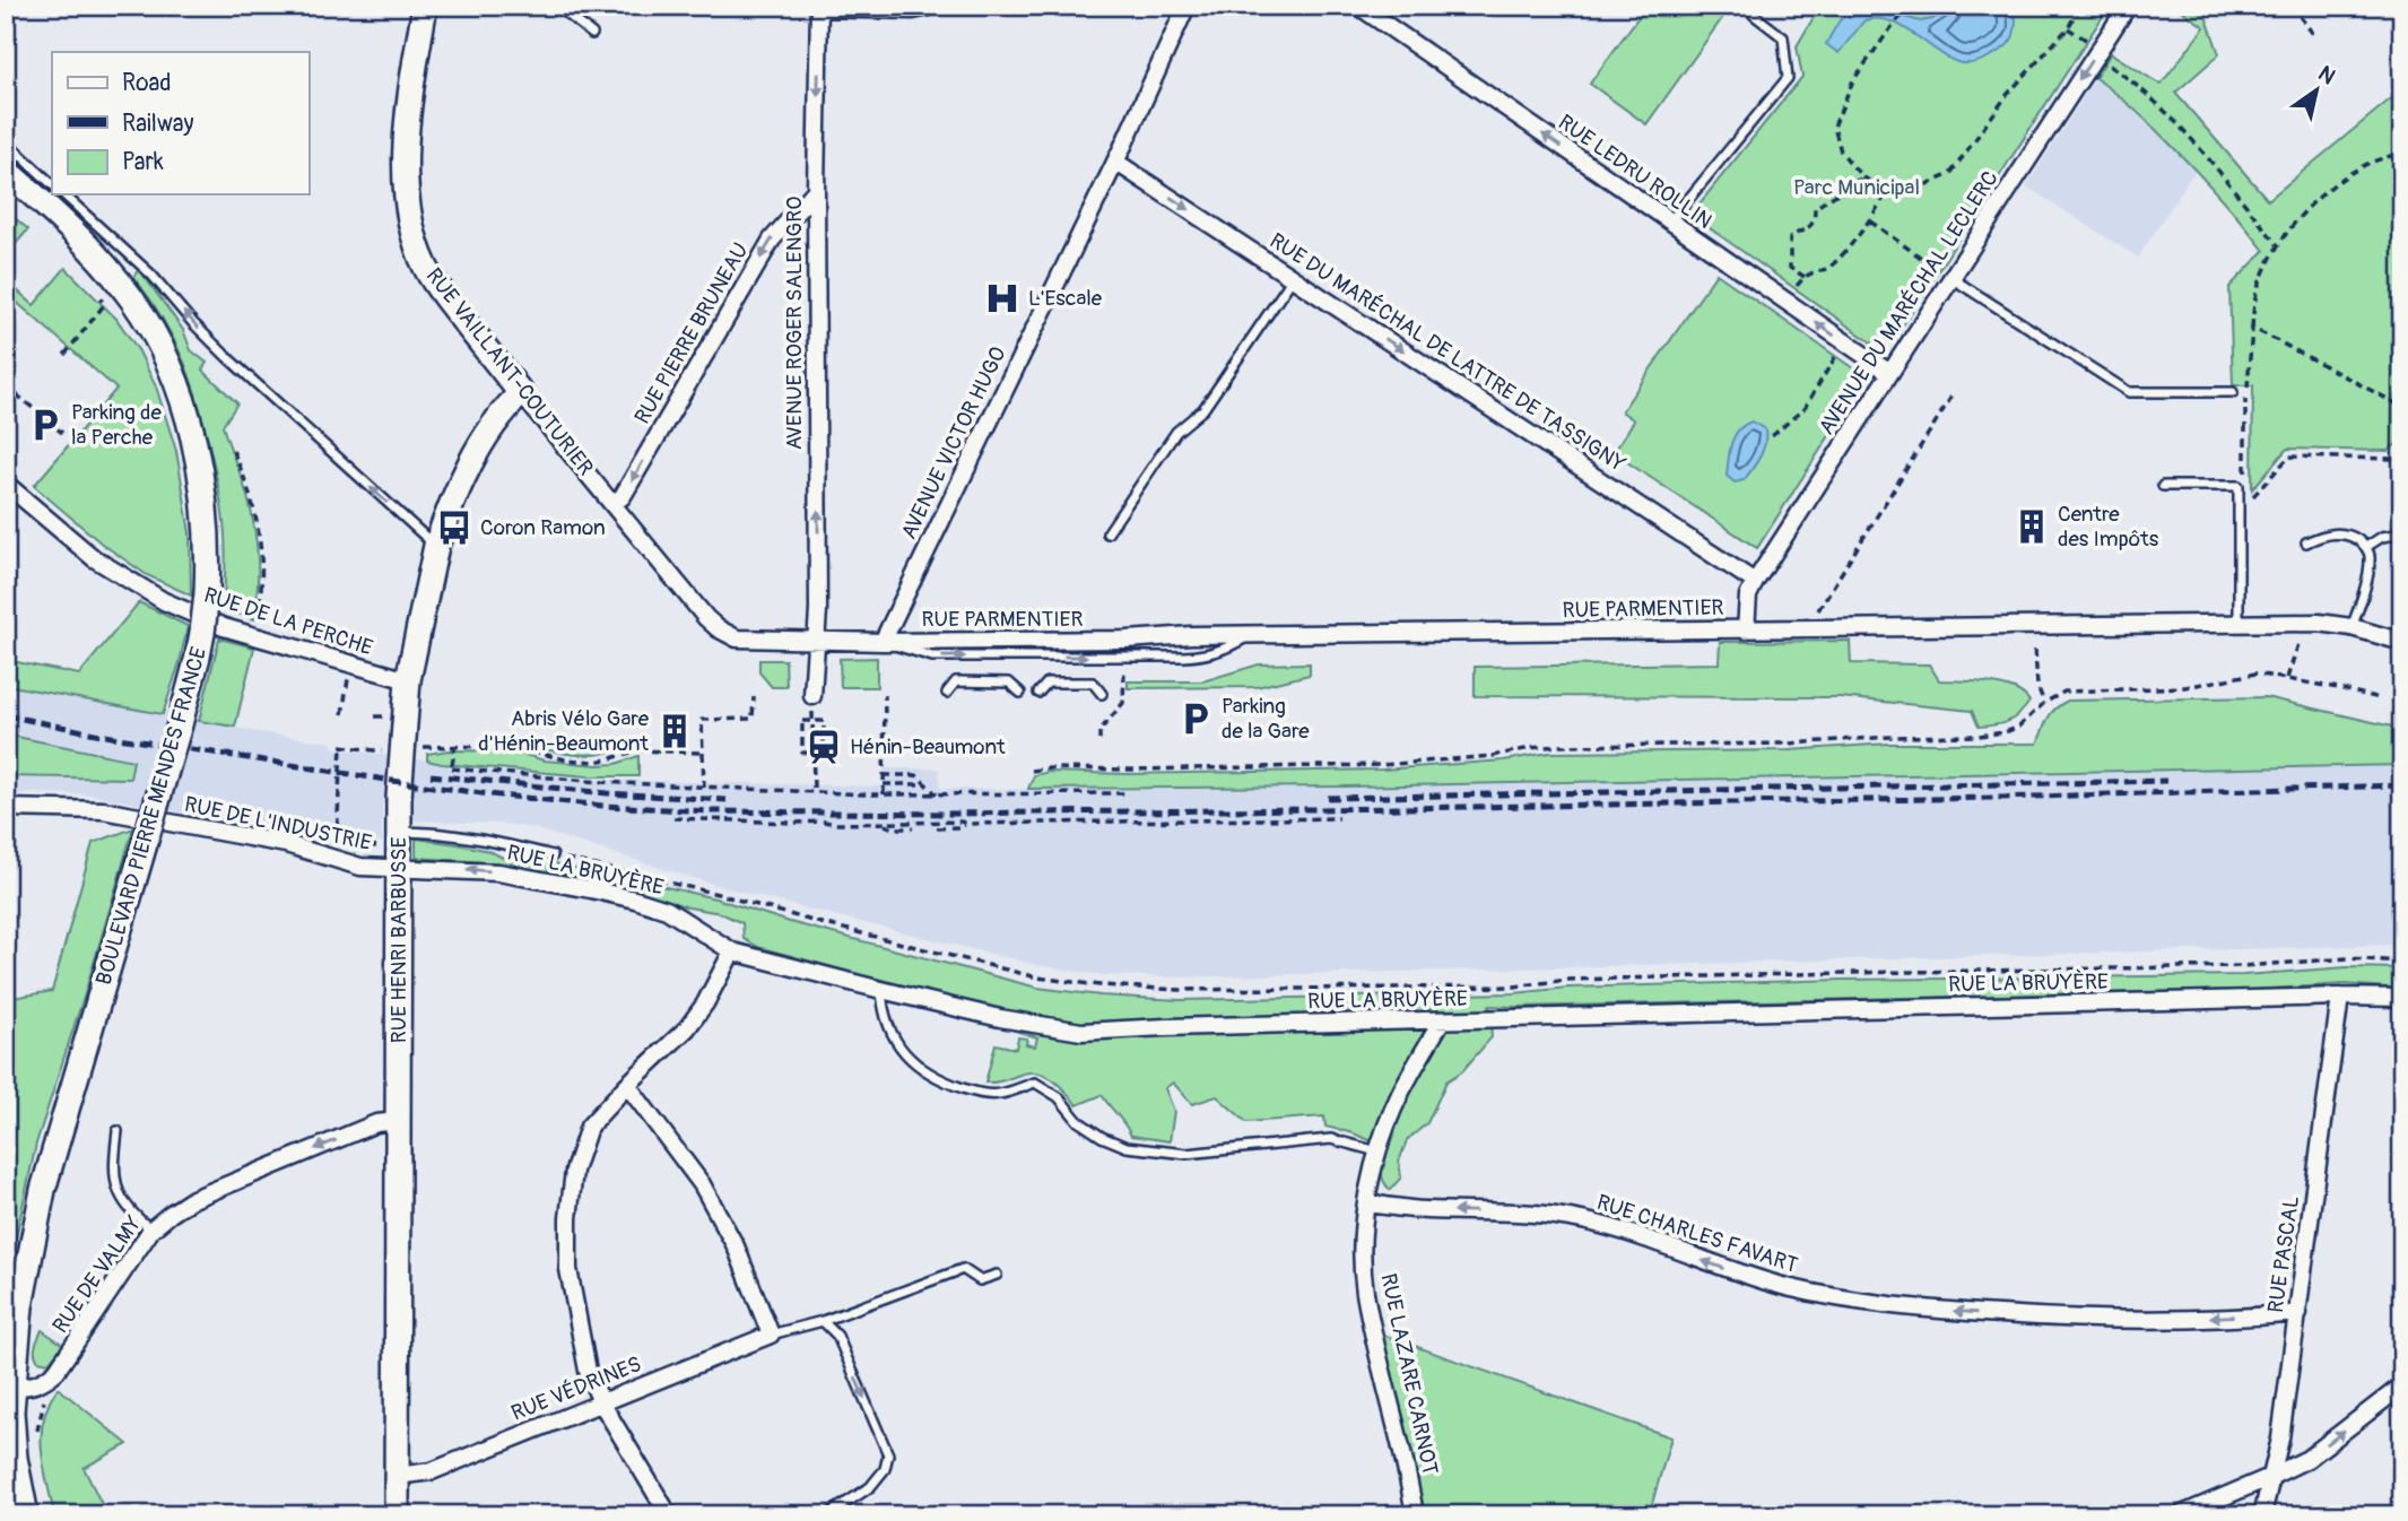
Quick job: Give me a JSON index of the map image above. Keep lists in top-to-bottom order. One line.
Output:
{"streets":{"street":["RUE LEDRU ROLLIN","AVENUE DU MARÉCHAL LECLERC","AVENUE ROGER SALENGRO","RUE PIERRE BRUNEAU","RUE DU MARÉCHAL DE LATTRE DE TASSIGNY","RUE VAILLANT-COUTURIER","AVENUE VICTOR HUGO","RUE PARMENTIER","RUE DE LA PERCHE","BOULEVARD PIERRE MENDES FRANCE","RUE DE L'INDUSTRIE","RUE LA BRUYÈRE","RUE HENRI BARBUSSE","RUE CHARLES FAVART","RUE PASCAL","RUE DE VALMY","RUE LAZARE CARNOT","RUE VÉDRINES"]},"crossings":[["RUE LEDRU ROLLIN","AVENUE DU MARÉCHAL LECLERC"],["AVENUE DU MARÉCHAL LECLERC","RUE DU MARÉCHAL DE LATTRE DE TASSIGNY"],["AVENUE DU MARÉCHAL LECLERC","RUE PARMENTIER"],["AVENUE ROGER SALENGRO","RUE PIERRE BRUNEAU"],["AVENUE ROGER SALENGRO","RUE PARMENTIER"],["RUE PIERRE BRUNEAU","RUE VAILLANT-COUTURIER"],["RUE DU MARÉCHAL DE LATTRE DE TASSIGNY","AVENUE VICTOR HUGO"],["RUE VAILLANT-COUTURIER","RUE PARMENTIER"],["RUE VAILLANT-COUTURIER","RUE HENRI BARBUSSE"],["AVENUE VICTOR HUGO","RUE PARMENTIER"],["RUE DE LA PERCHE","RUE HENRI BARBUSSE"],["RUE DE L'INDUSTRIE","RUE LA BRUYÈRE"],["RUE DE L'INDUSTRIE","RUE HENRI BARBUSSE"],["RUE LA BRUYÈRE","RUE HENRI BARBUSSE"],["RUE LA BRUYÈRE","RUE PASCAL"],["RUE LA BRUYÈRE","RUE LAZARE CARNOT"],["RUE HENRI BARBUSSE","RUE DE VALMY"],["RUE HENRI BARBUSSE","RUE VÉDRINES"],["RUE CHARLES FAVART","RUE PASCAL"],["RUE CHARLES FAVART","RUE LAZARE CARNOT"]],"one_way":["RUE LEDRU ROLLIN","AVENUE DU MARÉCHAL LECLERC","RUE PIERRE BRUNEAU","RUE DU MARÉCHAL DE LATTRE DE TASSIGNY","RUE CHARLES FAVART","RUE DE VALMY"],"parks":["Parc Municipal"],"places":{"hospital":["L'Escale"],"parking":["Parking de la Perche","Parking de la Gare"],"building":["Centre des Impôts","Abris Vélo Gare d'Hénin-Beaumont"],"bus stop":["Coron Ramon"],"station":["Hénin-Beaumont"]},"legend":["Road","Railway","Park"],"north":"top right"}
